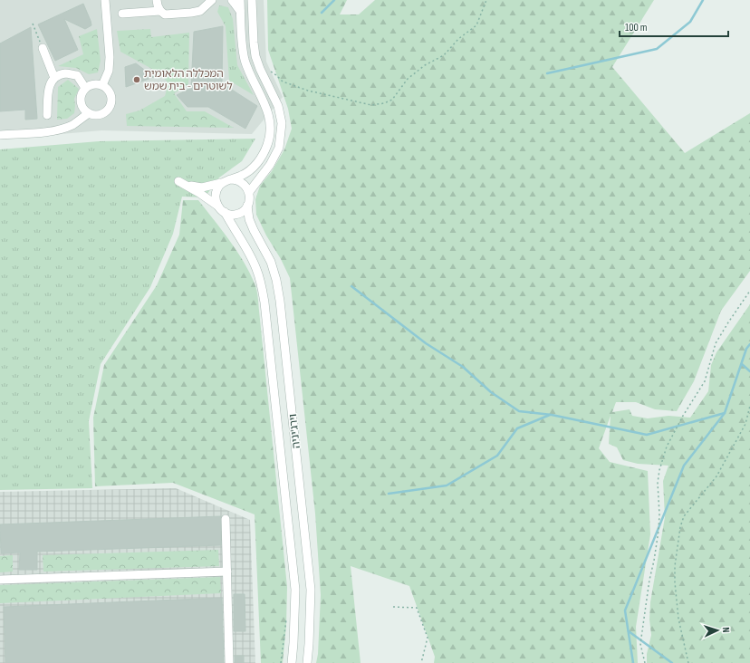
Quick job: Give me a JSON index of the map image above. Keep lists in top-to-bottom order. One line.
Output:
{"streets":{"street":["וירג'יניה"]},"places":["המכללה הלאומית לשוטרים - בית שמש"],"scale_bar":"100 m","north":"right"}
